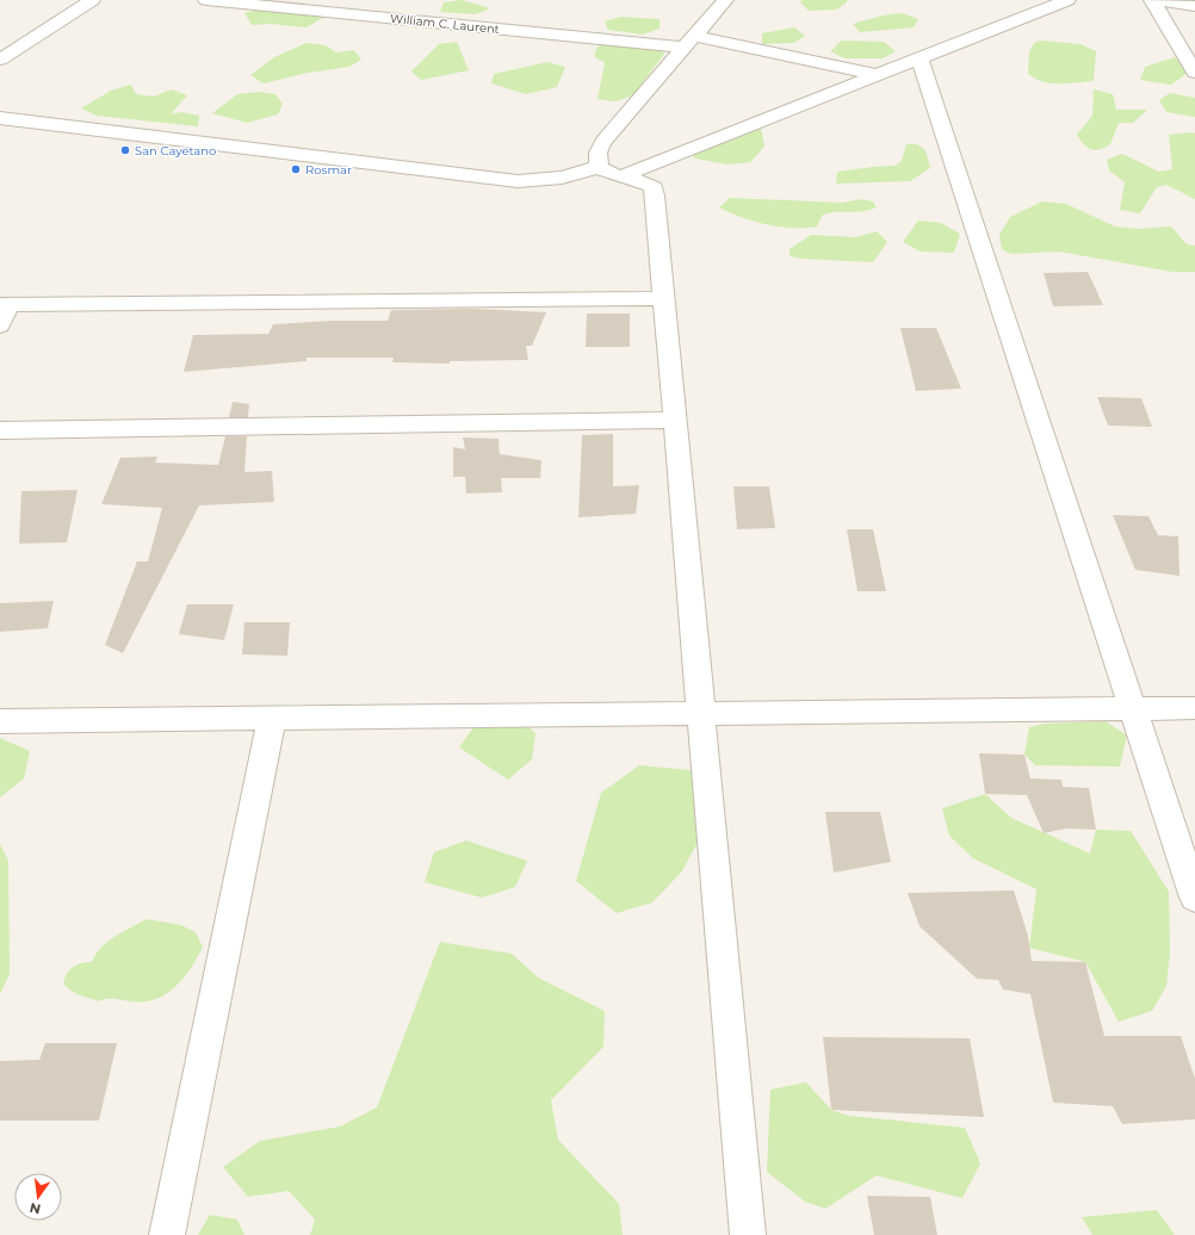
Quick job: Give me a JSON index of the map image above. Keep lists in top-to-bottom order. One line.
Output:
{"streets":{"street":["William C. Laurent"]},"places":["San Cayetano","Rosmar"],"north":"bottom"}
